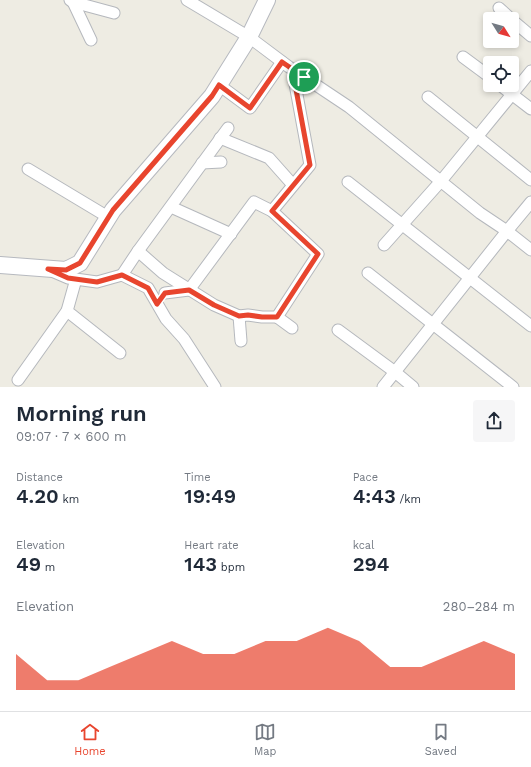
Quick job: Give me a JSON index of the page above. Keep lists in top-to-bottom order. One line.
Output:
{"north":"bottom right","page":{"heading":["Morning run","09:07 · 7 × 600 m"],"stats":[["Distance","4.20 km"],["Time","19:49"],["Pace","4:43 /km"],["Elevation","49 m"],["Heart rate","143 bpm"],["kcal","294"]],"chart":["Elevation","280–284 m"],"tabs":["Home","Map","Saved"]}}
